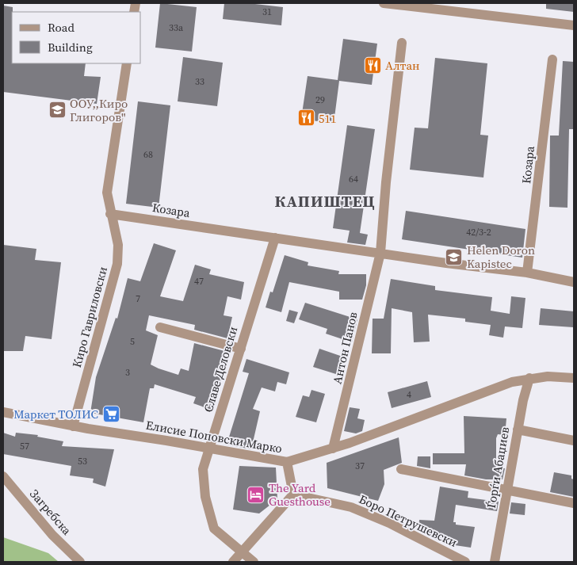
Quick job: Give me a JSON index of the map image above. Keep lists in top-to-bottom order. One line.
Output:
{"streets":{"street":["Козара","Киро Гавриловски","Антон Панов","Славе Деловски","Елисие Поповски Марко","Ѓорѓи Абаџиев","Загребска","Боро Петрушевски"]},"crossings":[["Козара","Киро Гавриловски"],["Козара","Антон Панов"],["Козара","Славе Деловски"],["Киро Гавриловски","Елисие Поповски Марко"],["Антон Панов","Елисие Поповски Марко"],["Славе Деловски","Елисие Поповски Марко"],["Елисие Поповски Марко","Ѓорѓи Абаџиев"]],"districts":["КАПИШТЕЦ"],"places":{"restaurant":["Алтан","511"],"school or university":["ООУ,,Киро Глигоров''","Helen Doron Kapistec"],"supermarket":["Маркет ТОЛИС"],"hotel":["The Yard Guesthouse"]},"house_numbers":["31","33a","33","29","68","64","42/3-2","47","7","5","3","4","57","53","37"],"legend":["Road","Building"]}
